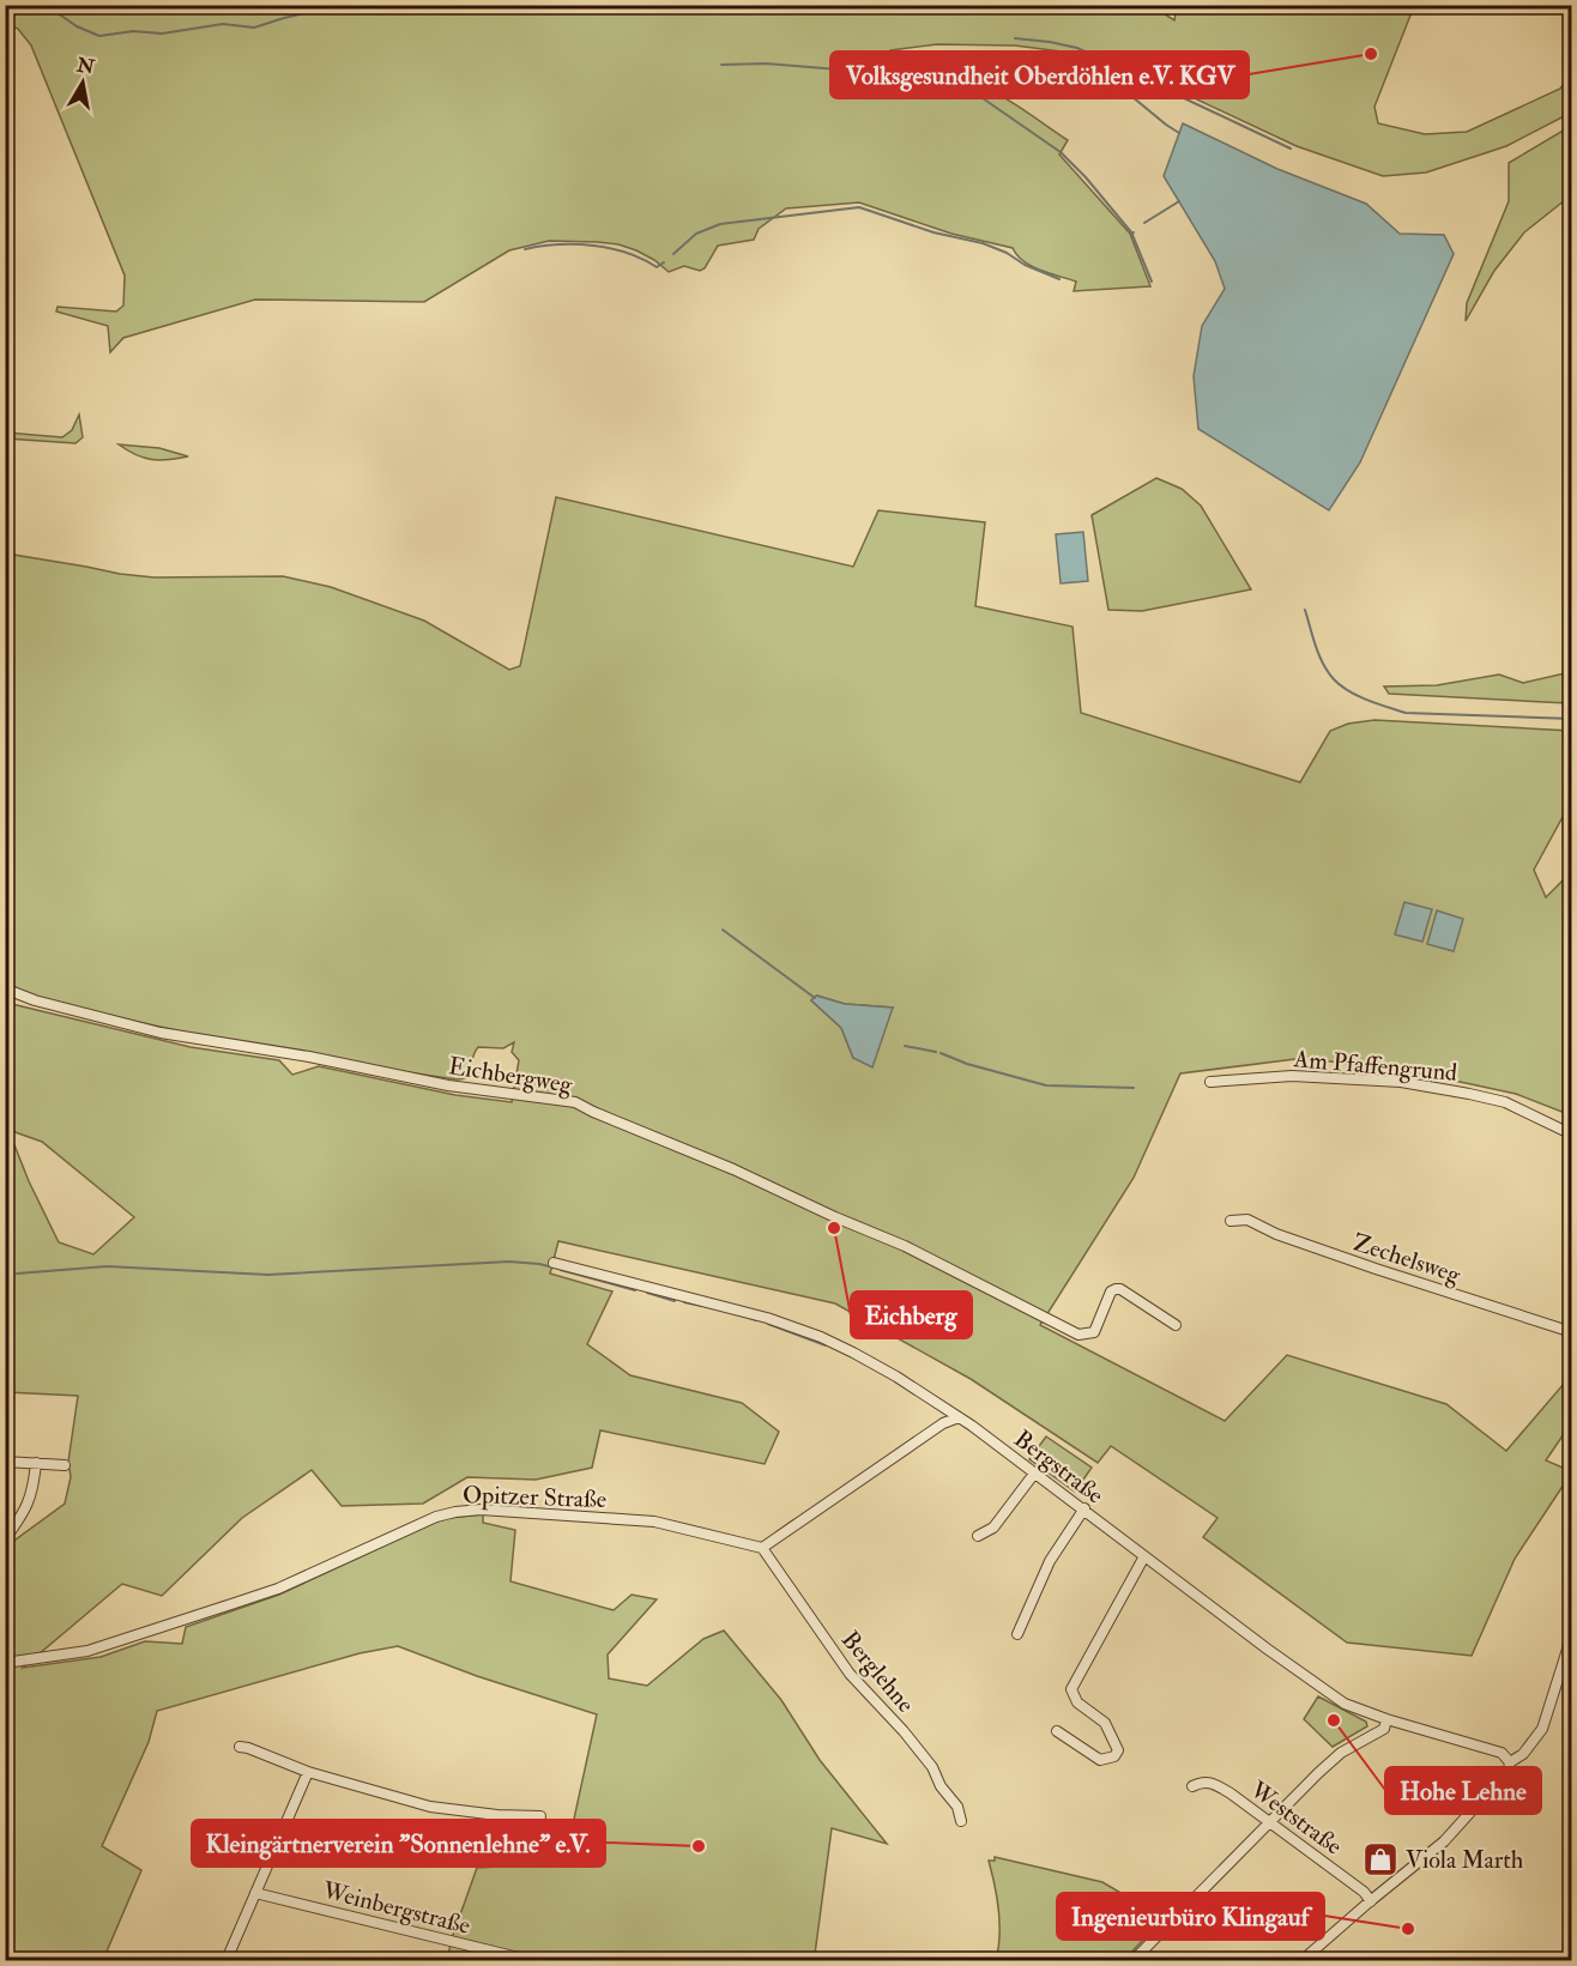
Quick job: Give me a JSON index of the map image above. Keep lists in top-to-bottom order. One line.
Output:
{"streets":{"street":["Am Pfaffengrund","Eichbergweg","Zechelsweg","Bergstraße","Opitzer Straße","Berglehne","Weststraße","Weinbergstraße"]},"crossings":[["Opitzer Straße","Berglehne"]],"places":{"other":["Volksgesundheit Oberdöhlen e.V. KGV","Eichberg","Hohe Lehne","Kleingärtnerverein \"Sonnenlehne\" e.V.","Ingenieurbüro Klingauf"],"shop":["Viola Marth"]},"north":"top"}
